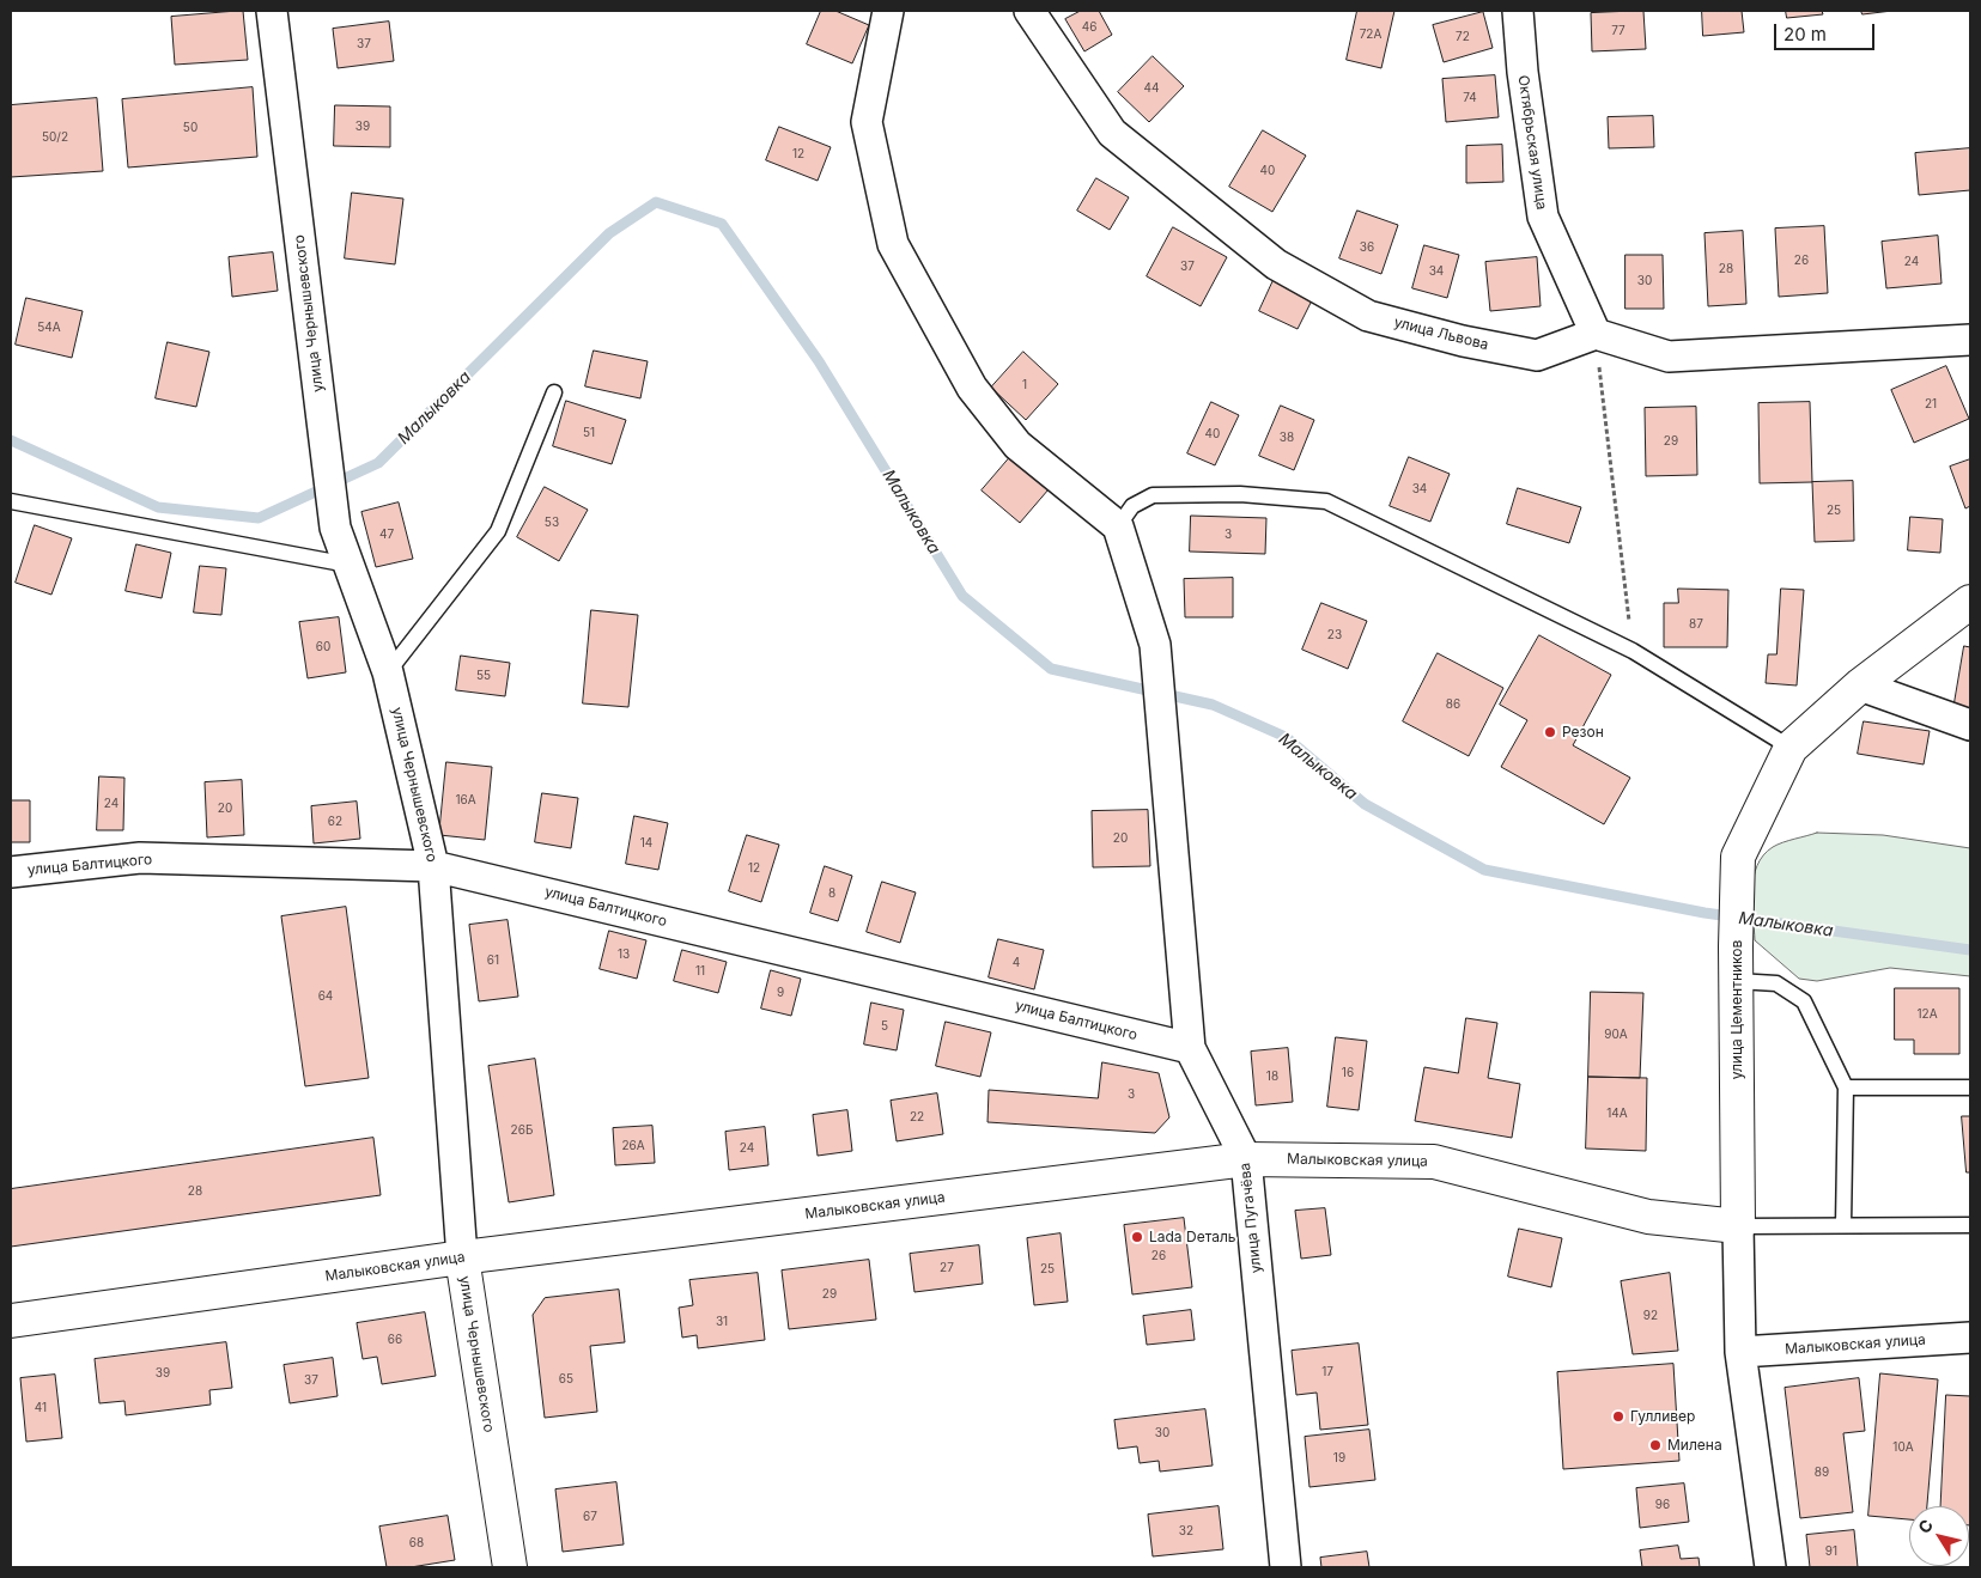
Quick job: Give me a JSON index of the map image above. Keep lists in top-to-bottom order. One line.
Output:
{"streets":{"street":["Октябрьская улица","улица Чернышевского","улица Львова","улица Балтицкого","улица Цементников","Малыковская улица","улица Пугачёва"]},"crossings":[["Октябрьская улица","улица Львова"],["улица Чернышевского","улица Балтицкого"],["улица Чернышевского","Малыковская улица"],["улица Балтицкого","улица Пугачёва"],["улица Цементников","Малыковская улица"],["Малыковская улица","улица Пугачёва"]],"water":["Малыковка"],"places":["Резон","Lada Dеталь","Гулливер","Милена"],"house_numbers":["46","77","72А","72","37","44","74","39","50","50/2","12","40","36","26","24","37","28","34","30","54А","1","21","51","40","38","29","34","25","53","47","3","87","23","60","55","86","16А","24","20","62","20","14","12","8","13","61","4","11","9","64","12А","5","90А","16","18","3","14А","22","26Б","26А","24","28","26","27","25","29","92","31","66","17","39","65","37","41","30","10А","19","89","96","67","32","68","91"],"scale_bar":"20 m","north":"top left"}
